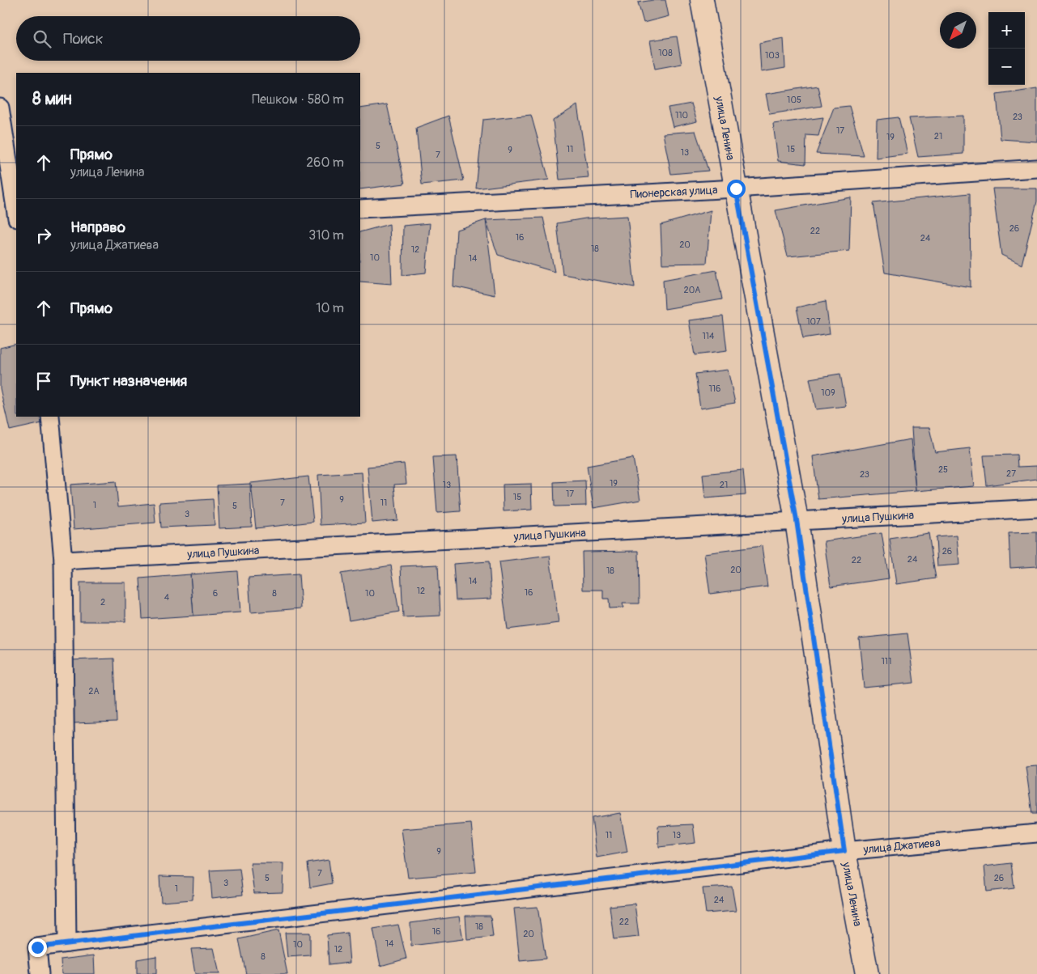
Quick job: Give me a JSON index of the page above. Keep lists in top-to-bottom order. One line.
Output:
{"streets":{"street":["улица Ленина","Пионерская улица","улица Пушкина","улица Джатиева"]},"crossings":[["улица Ленина","Пионерская улица"],["улица Ленина","улица Пушкина"],["улица Ленина","улица Джатиева"]],"house_numbers":["108","103","105","110","23","17","21","19","5","11","15","9","13","7","26","22","16","24","20","18","12","10","14","20А","107","114","116","109","25","27","23","19","13","21","17","15","9","7","11","1","5","3","26","24","22","20","18","14","12","16","6","8","10","4","2","111","2А","11","13","9","7","5","26","3","1","24","22","18","16","20","14","10","12","8"],"north":"bottom left","page":{"map_buttons":["+","−"],"search":"Поиск","heading":["8 мин","Пешком · 580 m"],"list":[["Прямо","улица Ленина","260 m"],["Направо","улица Джатиева","310 m"],["Прямо","10 m"],"Пункт назначения"]}}
